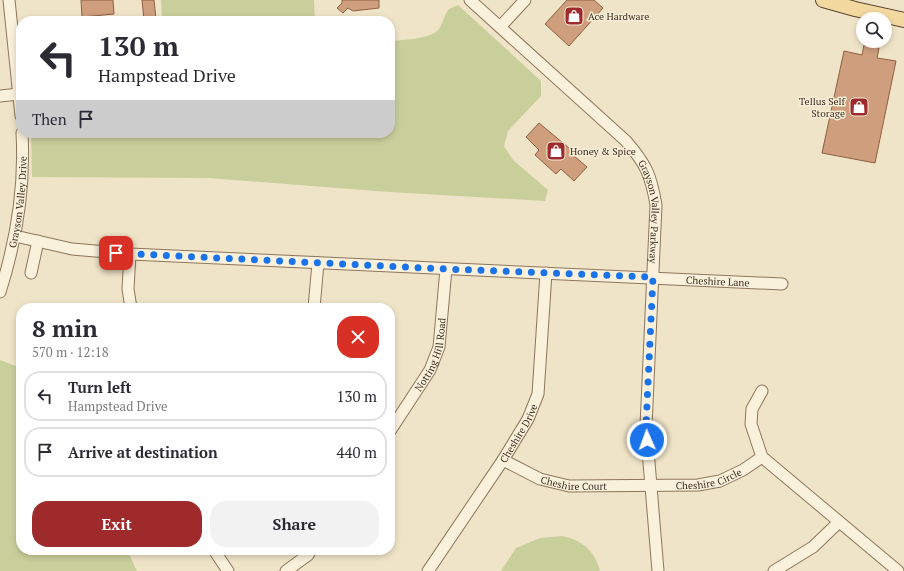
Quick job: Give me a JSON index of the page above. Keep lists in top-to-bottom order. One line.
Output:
{"streets":{"street":["Grayson Valley Drive","Grayson Valley Parkway","Cheshire Lane","Notting Hill Road","Cheshire Drive","Cheshire Circle","Cheshire Court"]},"crossings":[["Grayson Valley Drive","Cheshire Lane"],["Grayson Valley Parkway","Cheshire Lane"],["Grayson Valley Parkway","Cheshire Circle"],["Grayson Valley Parkway","Cheshire Court"],["Cheshire Lane","Notting Hill Road"],["Cheshire Lane","Cheshire Drive"],["Cheshire Drive","Cheshire Court"],["Cheshire Circle","Cheshire Court"]],"places":{"shop":["Ace Hardware","Tellus Self Storage","Honey & Spice"]},"page":{"turn":["130 m","Hampstead Drive"],"then":"Then","heading":["8 min","570 m · 12:18"],"list":[{"name":"Turn left","note":"Hampstead Drive","value":"130 m"},{"name":"Arrive at destination","value":"440 m"}],"buttons":["Exit","Share"]}}
